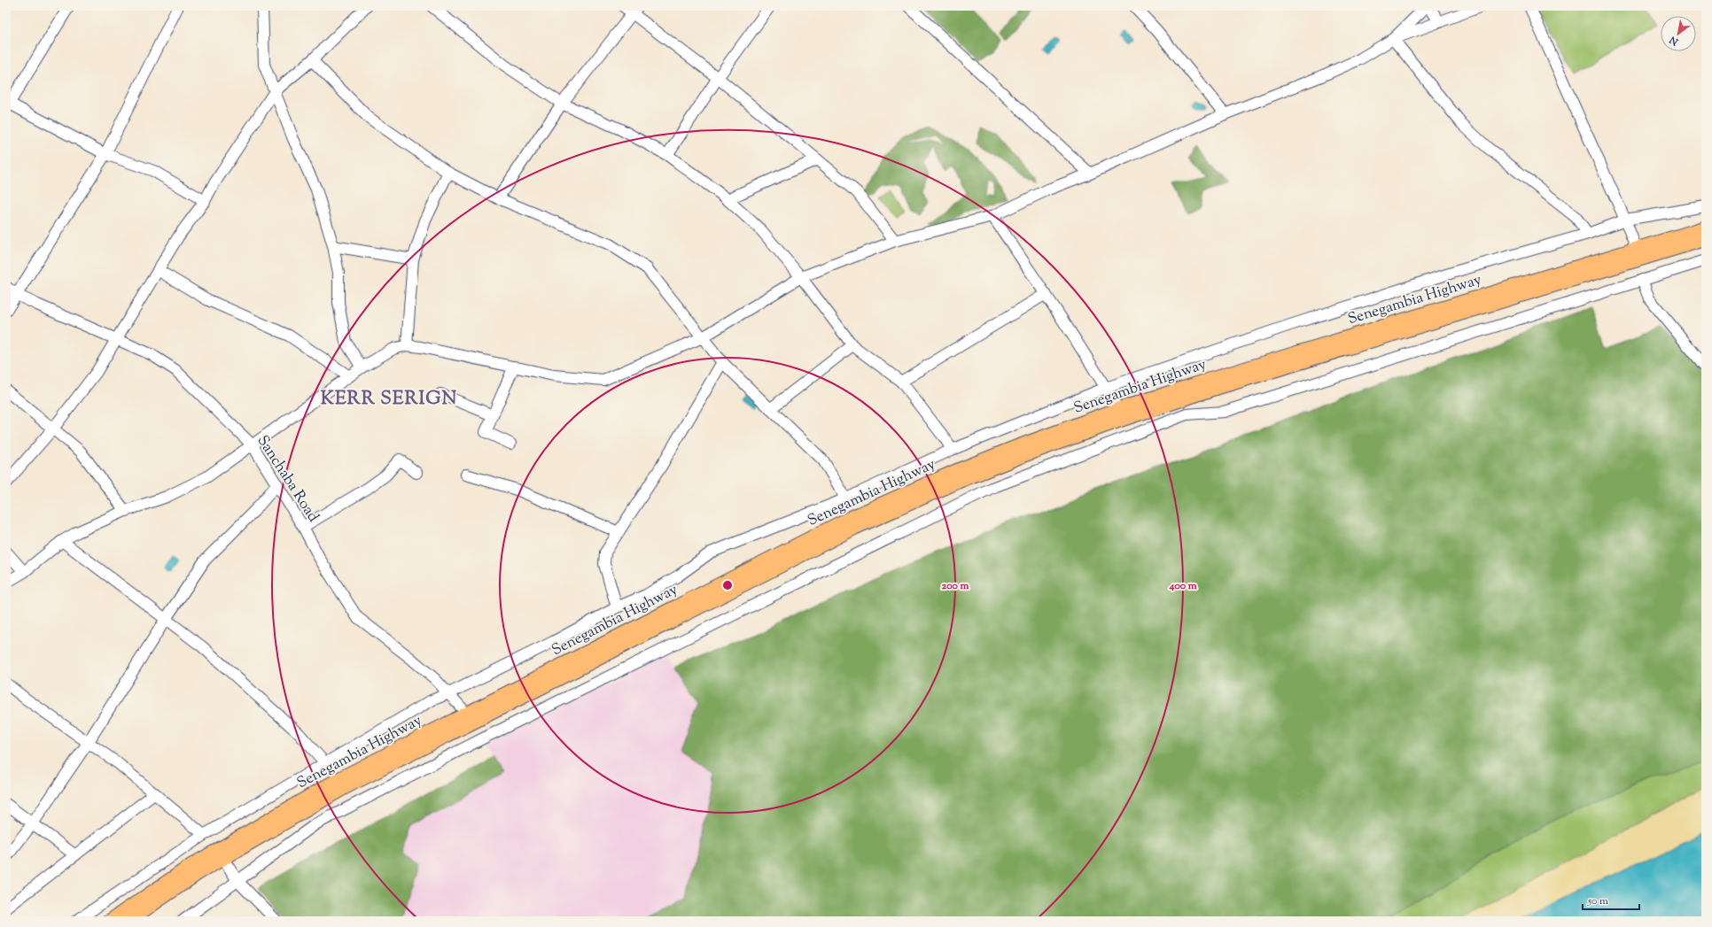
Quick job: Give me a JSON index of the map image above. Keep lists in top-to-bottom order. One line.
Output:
{"streets":{"main road":["Senegambia Highway"],"street":["Sanchaba Road"]},"crossings":[["Senegambia Highway","Sanchaba Road"]],"districts":["KERR SERIGN"],"scale_bar":"50 m","north":"bottom left","rings":["200 m","400 m"]}
